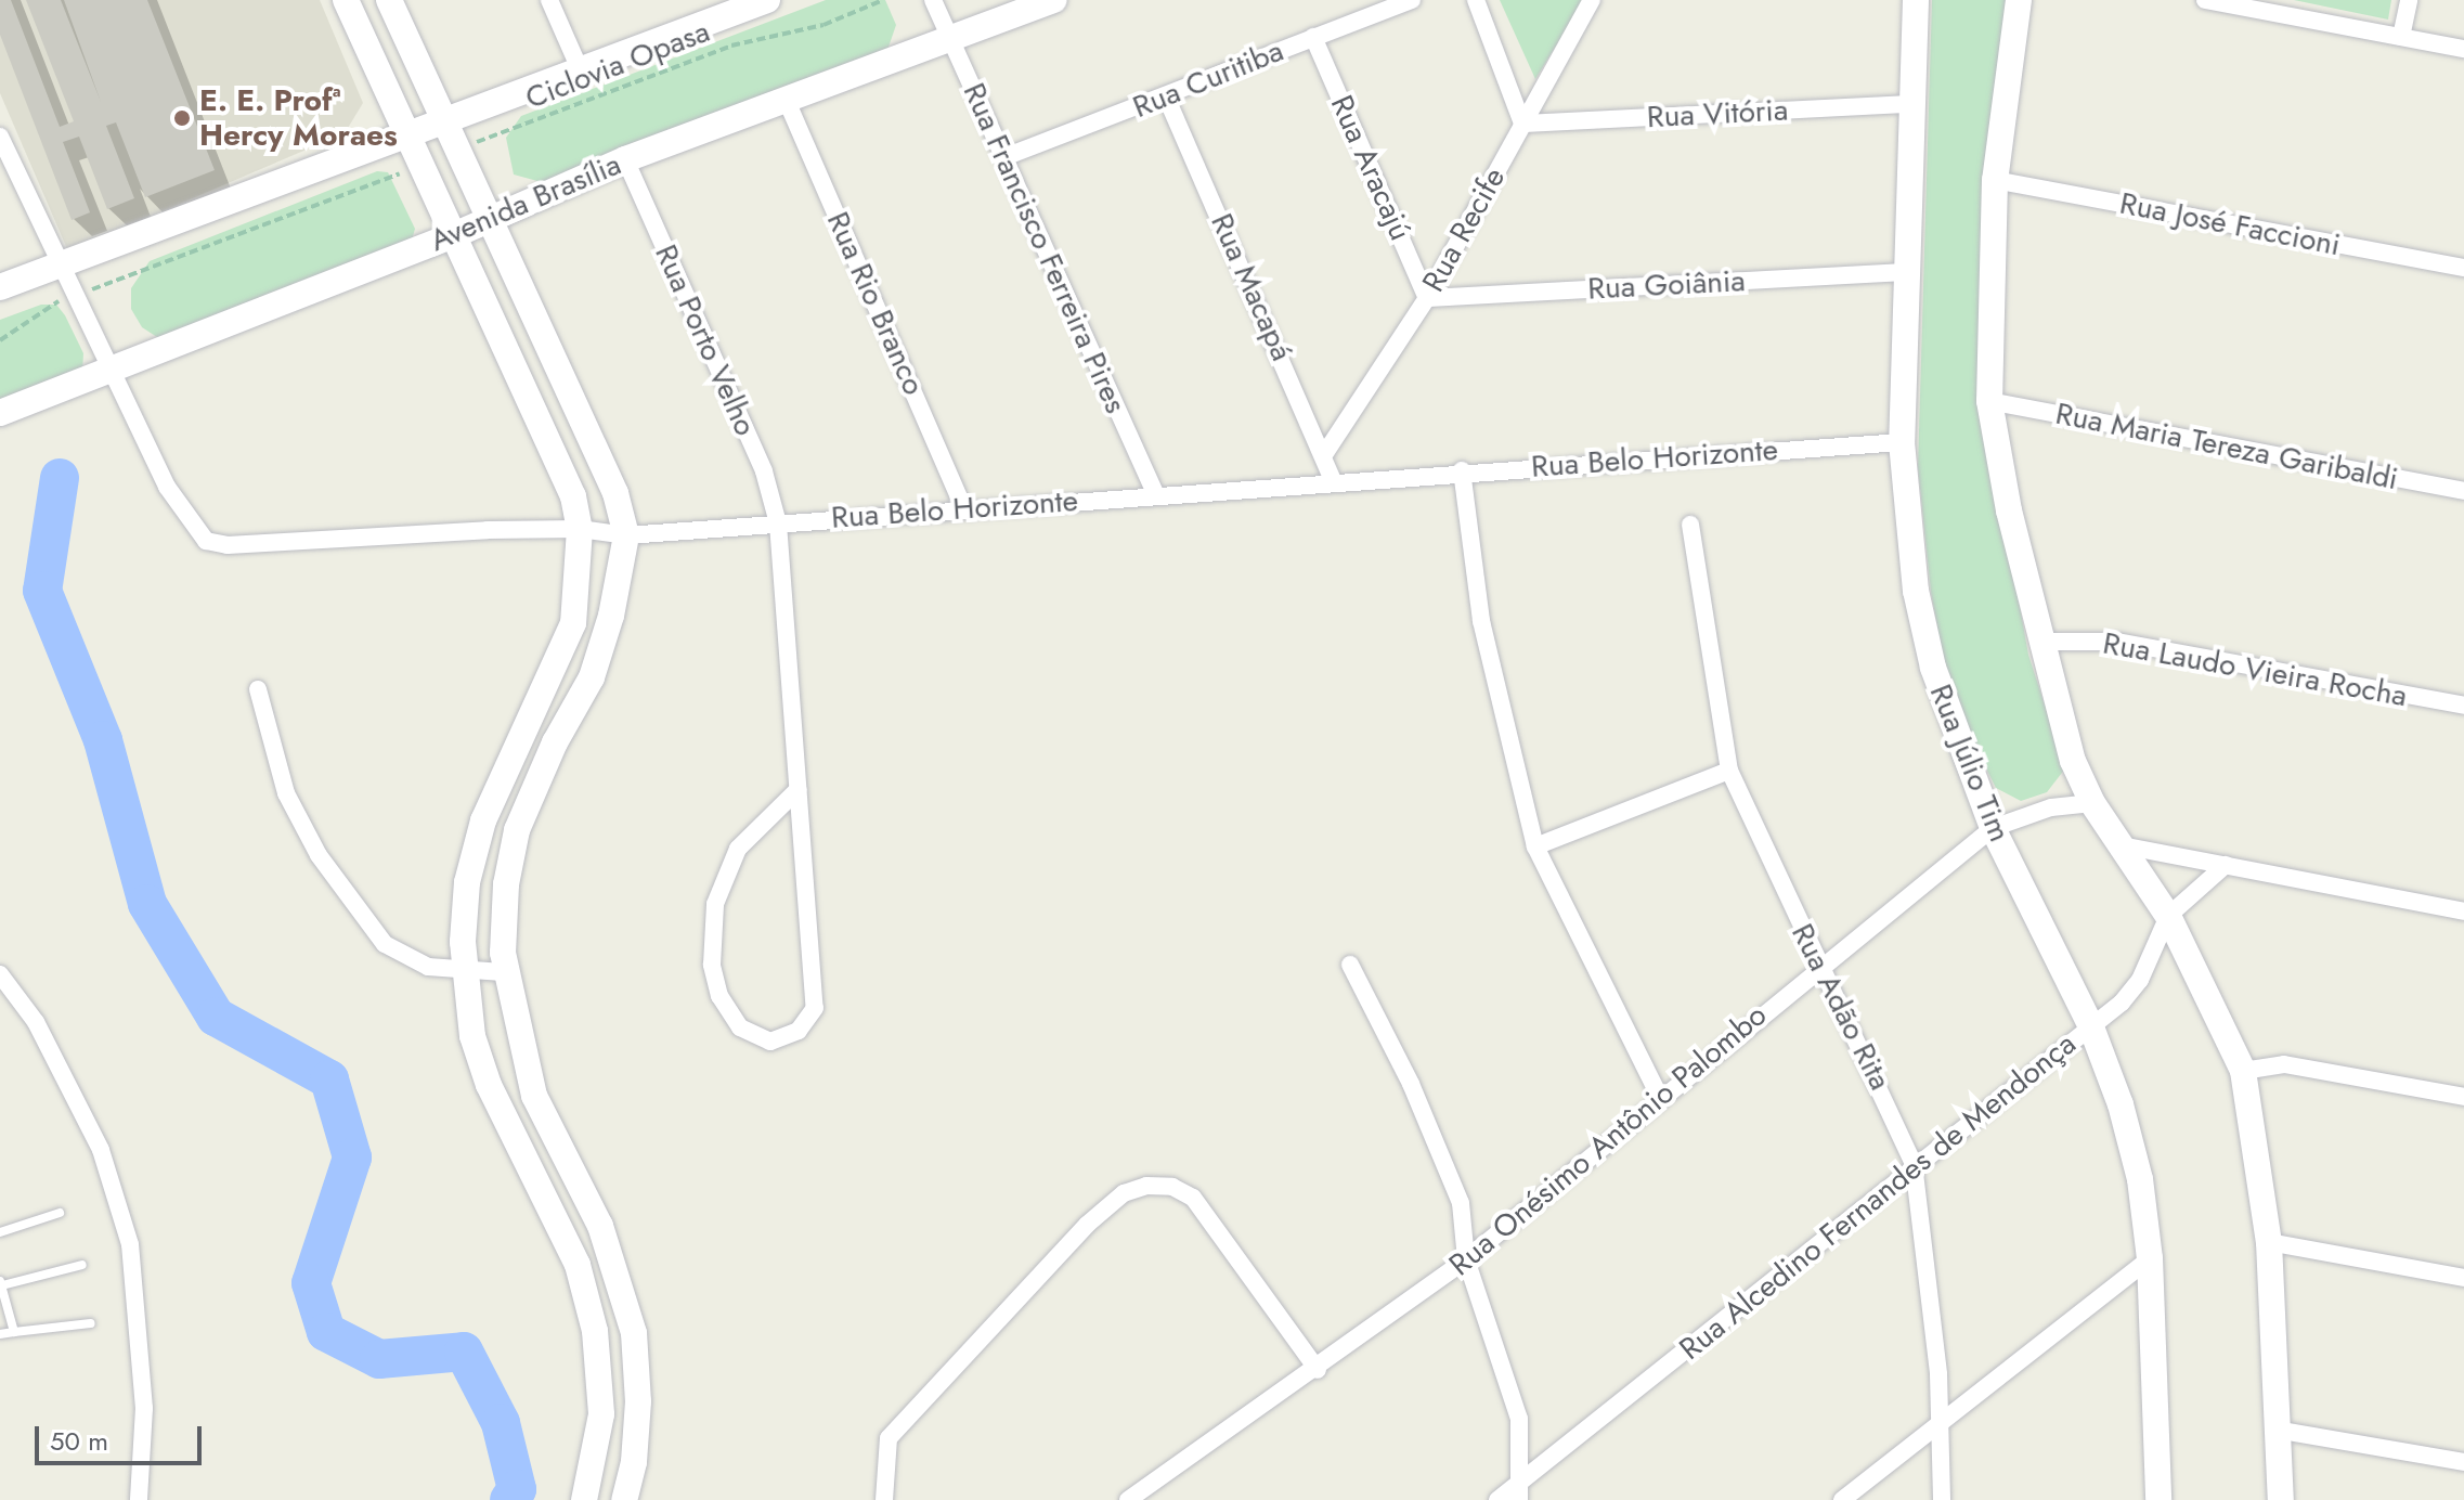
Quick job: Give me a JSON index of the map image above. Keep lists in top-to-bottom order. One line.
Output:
{"streets":{"main road":["Avenida Brasília","Rua Júlio Tim"],"street":["Rua Curitiba","Rua Vitória","Rua Aracajú","Rua José Faccioni","Rua Recife","Rua Francisco Ferreira Pires","Rua Goiânia","Rua Macapá","Rua Rio Branco","Rua Porto Velho","Rua Maria Tereza Garibaldi","Rua Belo Horizonte","Rua Laudo Vieira Rocha","Rua Adão Rita","Rua Onésimo Antônio Palombo","Rua Alcedino Fernandes de Mendonça"],"path":["Ciclovia Opasa"]},"crossings":[["Rua Curitiba","Rua Aracajú"],["Rua Curitiba","Rua Francisco Ferreira Pires"],["Rua Curitiba","Rua Macapá"],["Rua Vitória","Rua Recife"],["Rua Vitória","Rua Júlio Tim"],["Rua Aracajú","Rua Recife"],["Rua Aracajú","Rua Goiânia"],["Avenida Brasília","Rua Francisco Ferreira Pires"],["Avenida Brasília","Rua Rio Branco"],["Avenida Brasília","Rua Porto Velho"],["Avenida Brasília","Rua Belo Horizonte"],["Rua Recife","Rua Goiânia"],["Rua Recife","Rua Macapá"],["Rua Francisco Ferreira Pires","Rua Belo Horizonte"],["Rua Goiânia","Rua Júlio Tim"],["Rua Macapá","Rua Belo Horizonte"],["Rua Rio Branco","Rua Belo Horizonte"],["Rua Porto Velho","Rua Belo Horizonte"],["Rua Belo Horizonte","Rua Júlio Tim"],["Rua Júlio Tim","Rua Onésimo Antônio Palombo"],["Rua Júlio Tim","Rua Alcedino Fernandes de Mendonça"],["Rua Adão Rita","Rua Onésimo Antônio Palombo"],["Rua Adão Rita","Rua Alcedino Fernandes de Mendonça"]],"places":["E. E. Profª Hercy Moraes"],"scale_bar":"50 m"}
